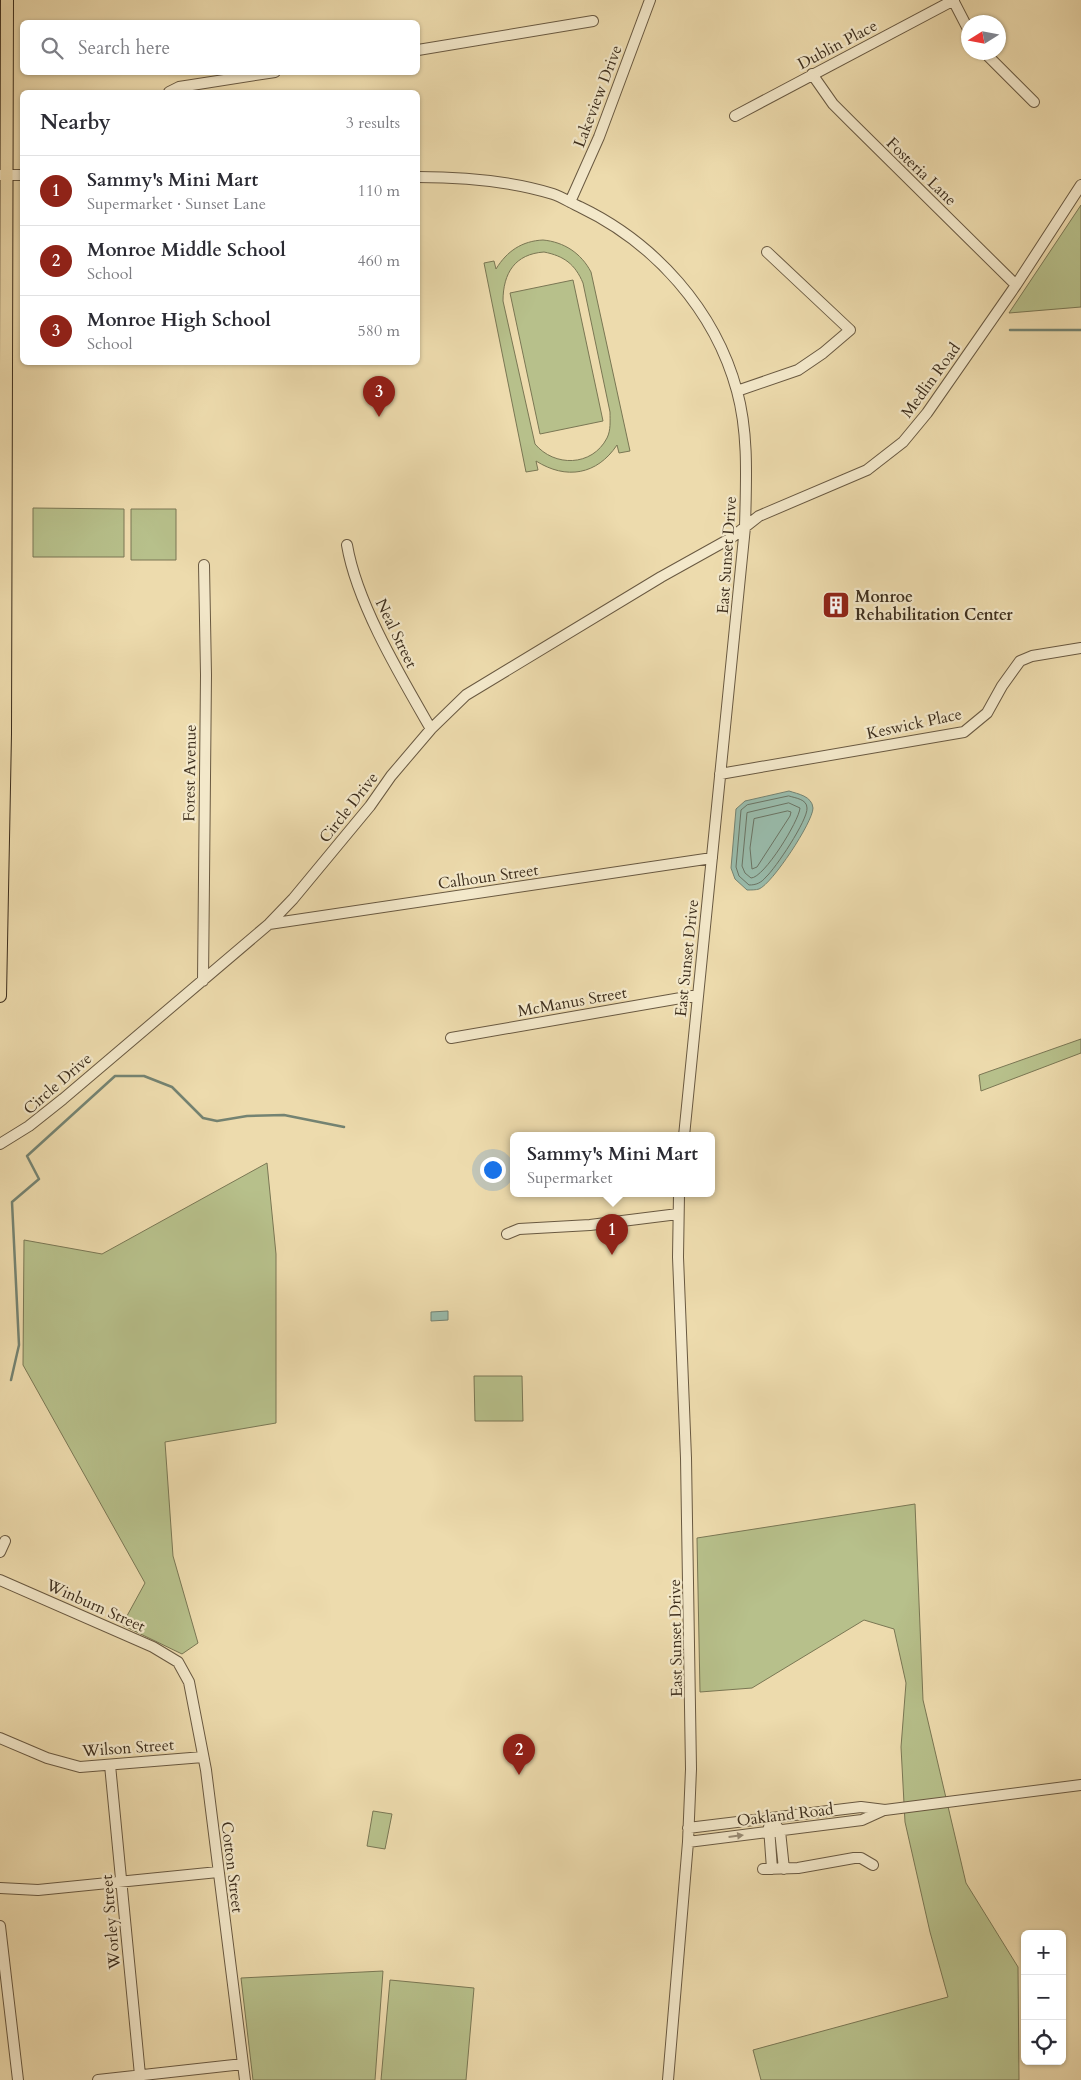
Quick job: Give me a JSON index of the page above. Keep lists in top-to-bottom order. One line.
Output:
{"streets":{"street":["Dublin Place","Lakeview Drive","Fosteria Lane","Medlin Road","East Sunset Drive","Neal Street","Keswick Place","Forest Avenue","Circle Drive","Calhoun Street","McManus Street","Winburn Street","Wilson Street","Oakland Road","Cotton Street","Worley Street"]},"crossings":[["Dublin Place","Fosteria Lane"],["Lakeview Drive","East Sunset Drive"],["Fosteria Lane","Medlin Road"],["Medlin Road","East Sunset Drive"],["Medlin Road","Circle Drive"],["East Sunset Drive","Keswick Place"],["East Sunset Drive","Circle Drive"],["East Sunset Drive","Calhoun Street"],["East Sunset Drive","McManus Street"],["East Sunset Drive","Oakland Road"],["Neal Street","Circle Drive"],["Forest Avenue","Circle Drive"],["Circle Drive","Calhoun Street"],["Winburn Street","Cotton Street"],["Wilson Street","Cotton Street"],["Wilson Street","Worley Street"]],"places":{"building":["Monroe Rehabilitation Center"]},"north":"left","page":{"search":"Search here","heading":["Nearby","3 results"],"list":[{"mark":"1","name":"Sammy's Mini Mart","note":"Supermarket · Sunset Lane","value":"110 m"},{"mark":"2","name":"Monroe Middle School","note":"School","value":"460 m"},{"mark":"3","name":"Monroe High School","note":"School","value":"580 m"}],"pins":["3","1","2"],"popup":["Sammy's Mini Mart","Supermarket"],"map_buttons":["+","−"]}}
